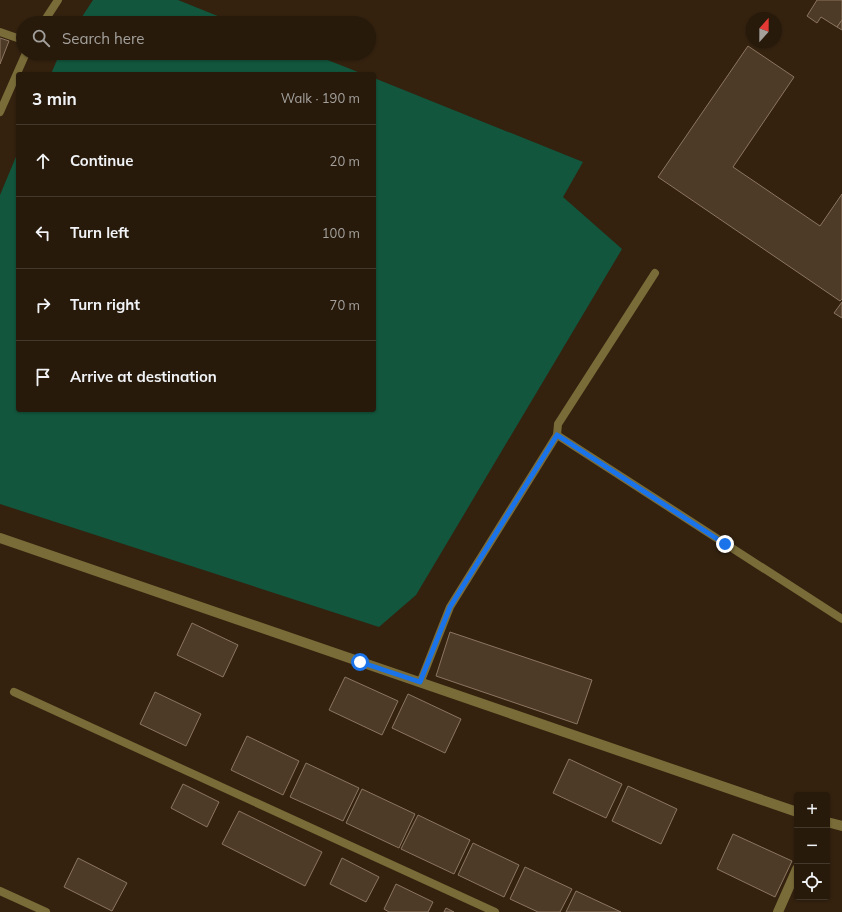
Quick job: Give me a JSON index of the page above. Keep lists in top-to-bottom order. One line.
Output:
{"north":"top","page":{"search":"Search here","heading":["3 min","Walk · 190 m"],"list":[["Continue","20 m"],["Turn left","100 m"],["Turn right","70 m"],"Arrive at destination"],"map_buttons":["+","−"]}}
